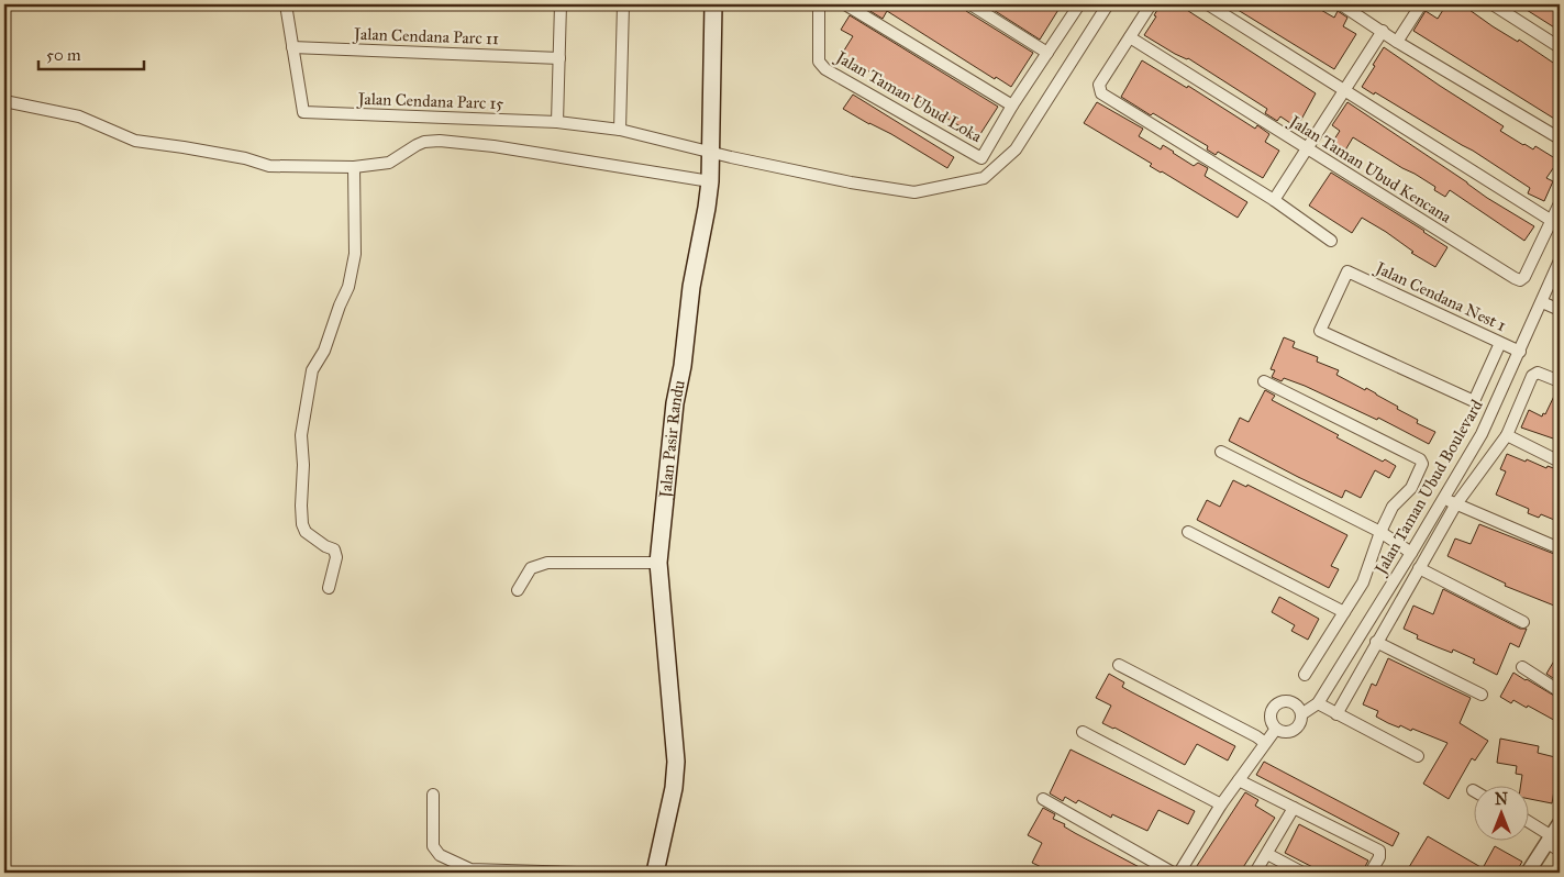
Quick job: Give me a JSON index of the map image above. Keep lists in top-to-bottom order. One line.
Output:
{"streets":{"main road":["Jalan Pasir Randu"],"street":["Jalan Cendana Parc 11","Jalan Taman Ubud Loka","Jalan Cendana Parc 15","Jalan Taman Ubud Kencana","Jalan Cendana Nest 1","Jalan Taman Ubud Boulevard"]},"crossings":[["Jalan Cendana Parc 11","Jalan Cendana Parc 15"],["Jalan Cendana Parc 15","Jalan Pasir Randu"],["Jalan Cendana Nest 1","Jalan Taman Ubud Boulevard"]],"scale_bar":"50 m","north":"top"}
